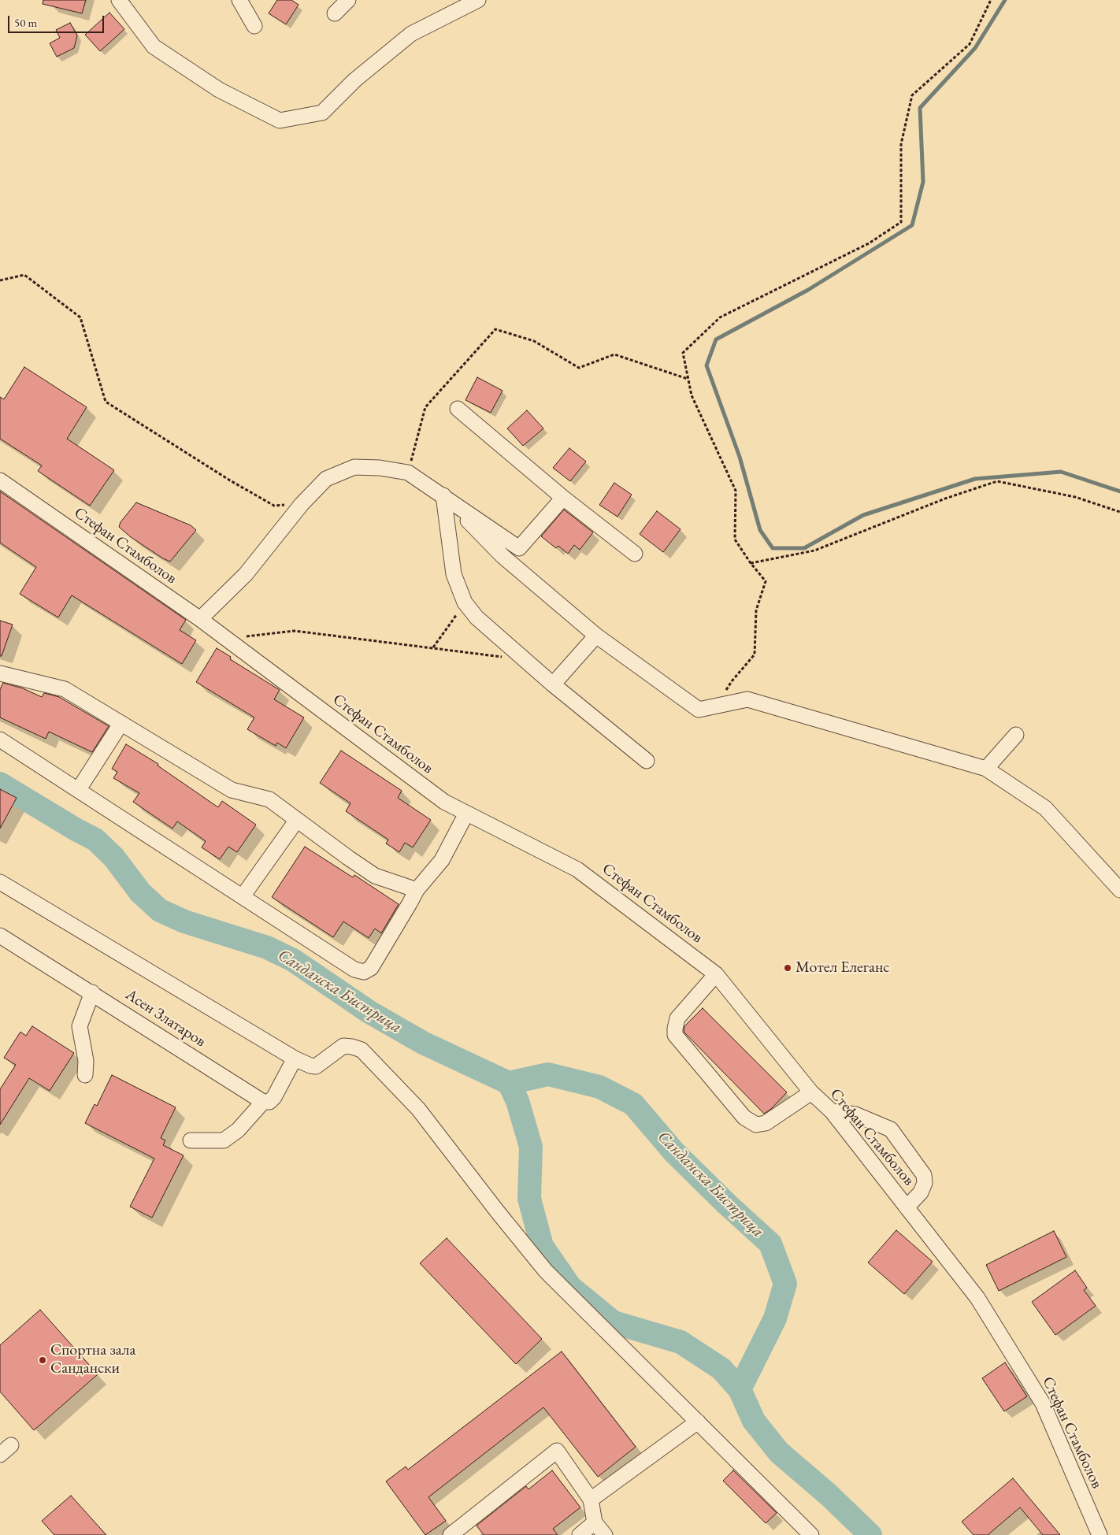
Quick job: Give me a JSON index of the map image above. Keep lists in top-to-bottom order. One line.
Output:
{"streets":{"street":["Стефан Стамболов","Асен Златаров"]},"water":["Санданска Бистрица"],"places":["Мотел Елеганс","Спортна зала Сандански"],"scale_bar":"50 m"}
